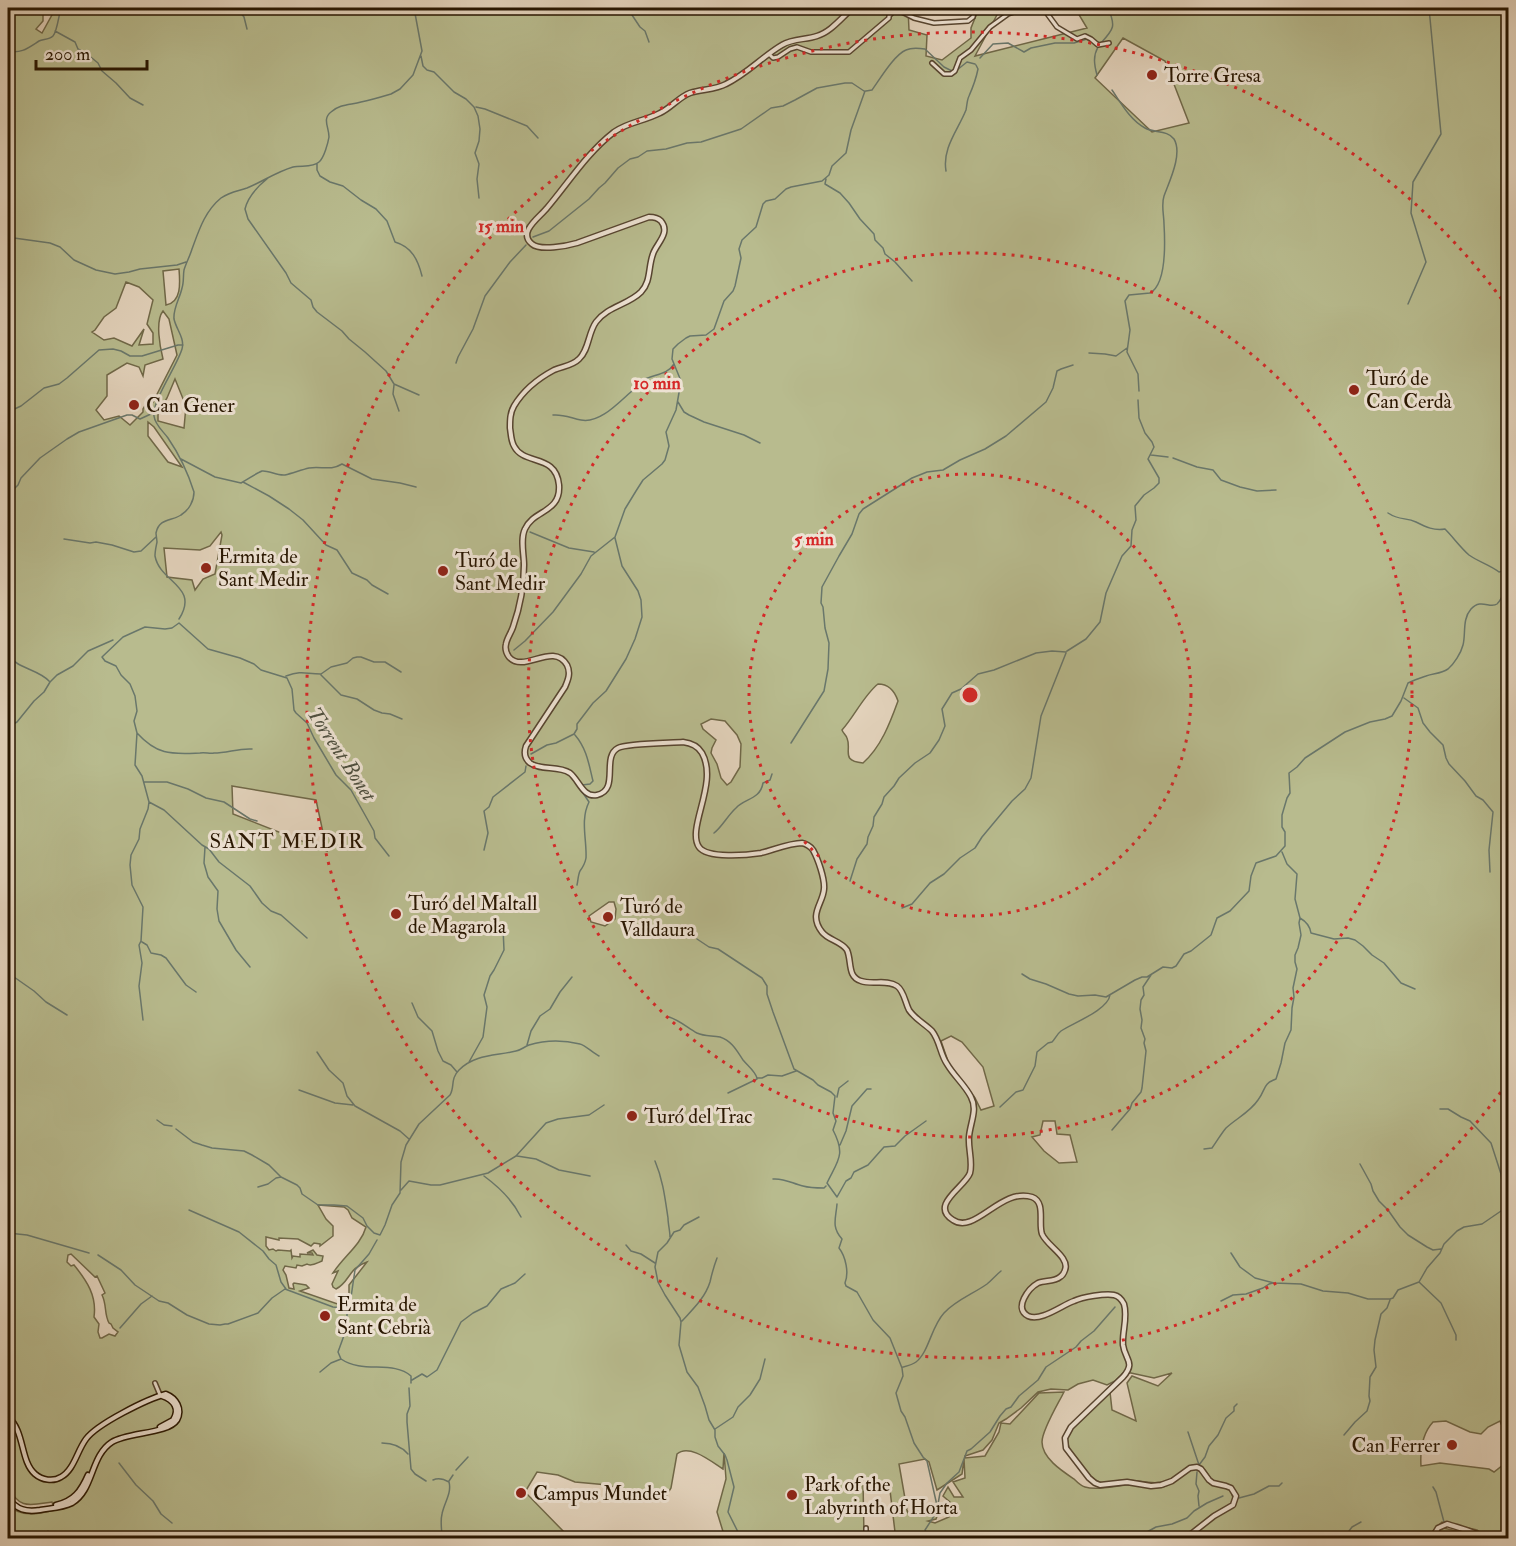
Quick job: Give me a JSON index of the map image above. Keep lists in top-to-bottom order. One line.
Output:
{"districts":["SANT MEDIR"],"water":["Torrent Bonet"],"places":["Torre Gresa","Turó de Can Cerdà","Can Gener","Ermita de Sant Medir","Turó de Sant Medir","Turó del Maltall de Magarola","Turó de Valldaura","Turó del Trac","Ermita de Sant Cebrià","Can Ferrer","Campus Mundet","Park of the Labyrinth of Horta"],"scale_bar":"200 m","rings":["15 min","10 min","5 min"]}
